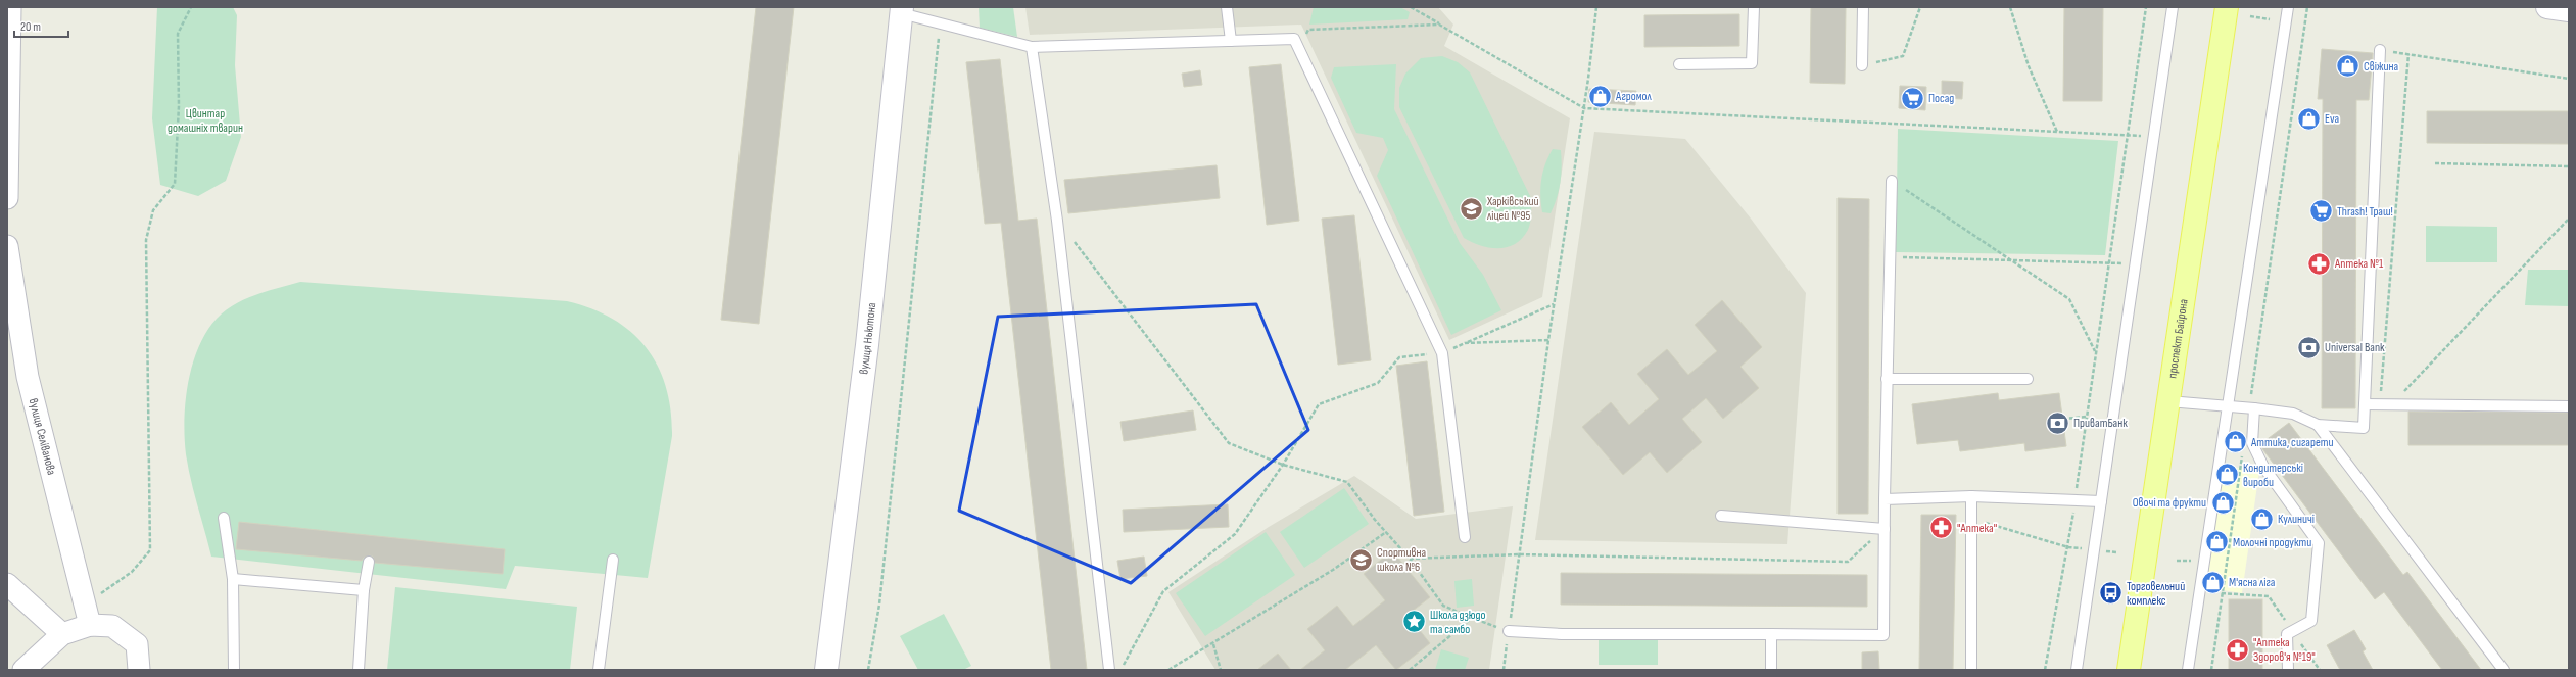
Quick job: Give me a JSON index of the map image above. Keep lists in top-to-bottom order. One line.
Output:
{"streets":{"main road":["проспект Байрона"],"street":["вулиця Ньютона","вулиця Селіванова"]},"parks":["Цвинтар домашніх тварин"],"places":{"shop":["Свіжина","Агромол","Eva","Аттика, сигарети","Кондитерські вироби","Овочі та фрукти","Кулиничі","Молочні продукти","М'ясна ліга"],"supermarket":["Посад","Thrash! Траш!"],"school or university":["Харківський ліцей №95","Спортивна школа №6"],"pharmacy":["Аптека №1","\"Аптека\"","\"Аптека Здоров'я №19\""],"bank":["Universal Bank","ПриватБанк"],"bus stop":["Торговельний комплекс"],"place":["Школа дзюдо та самбо"]},"scale_bar":"20 m"}
